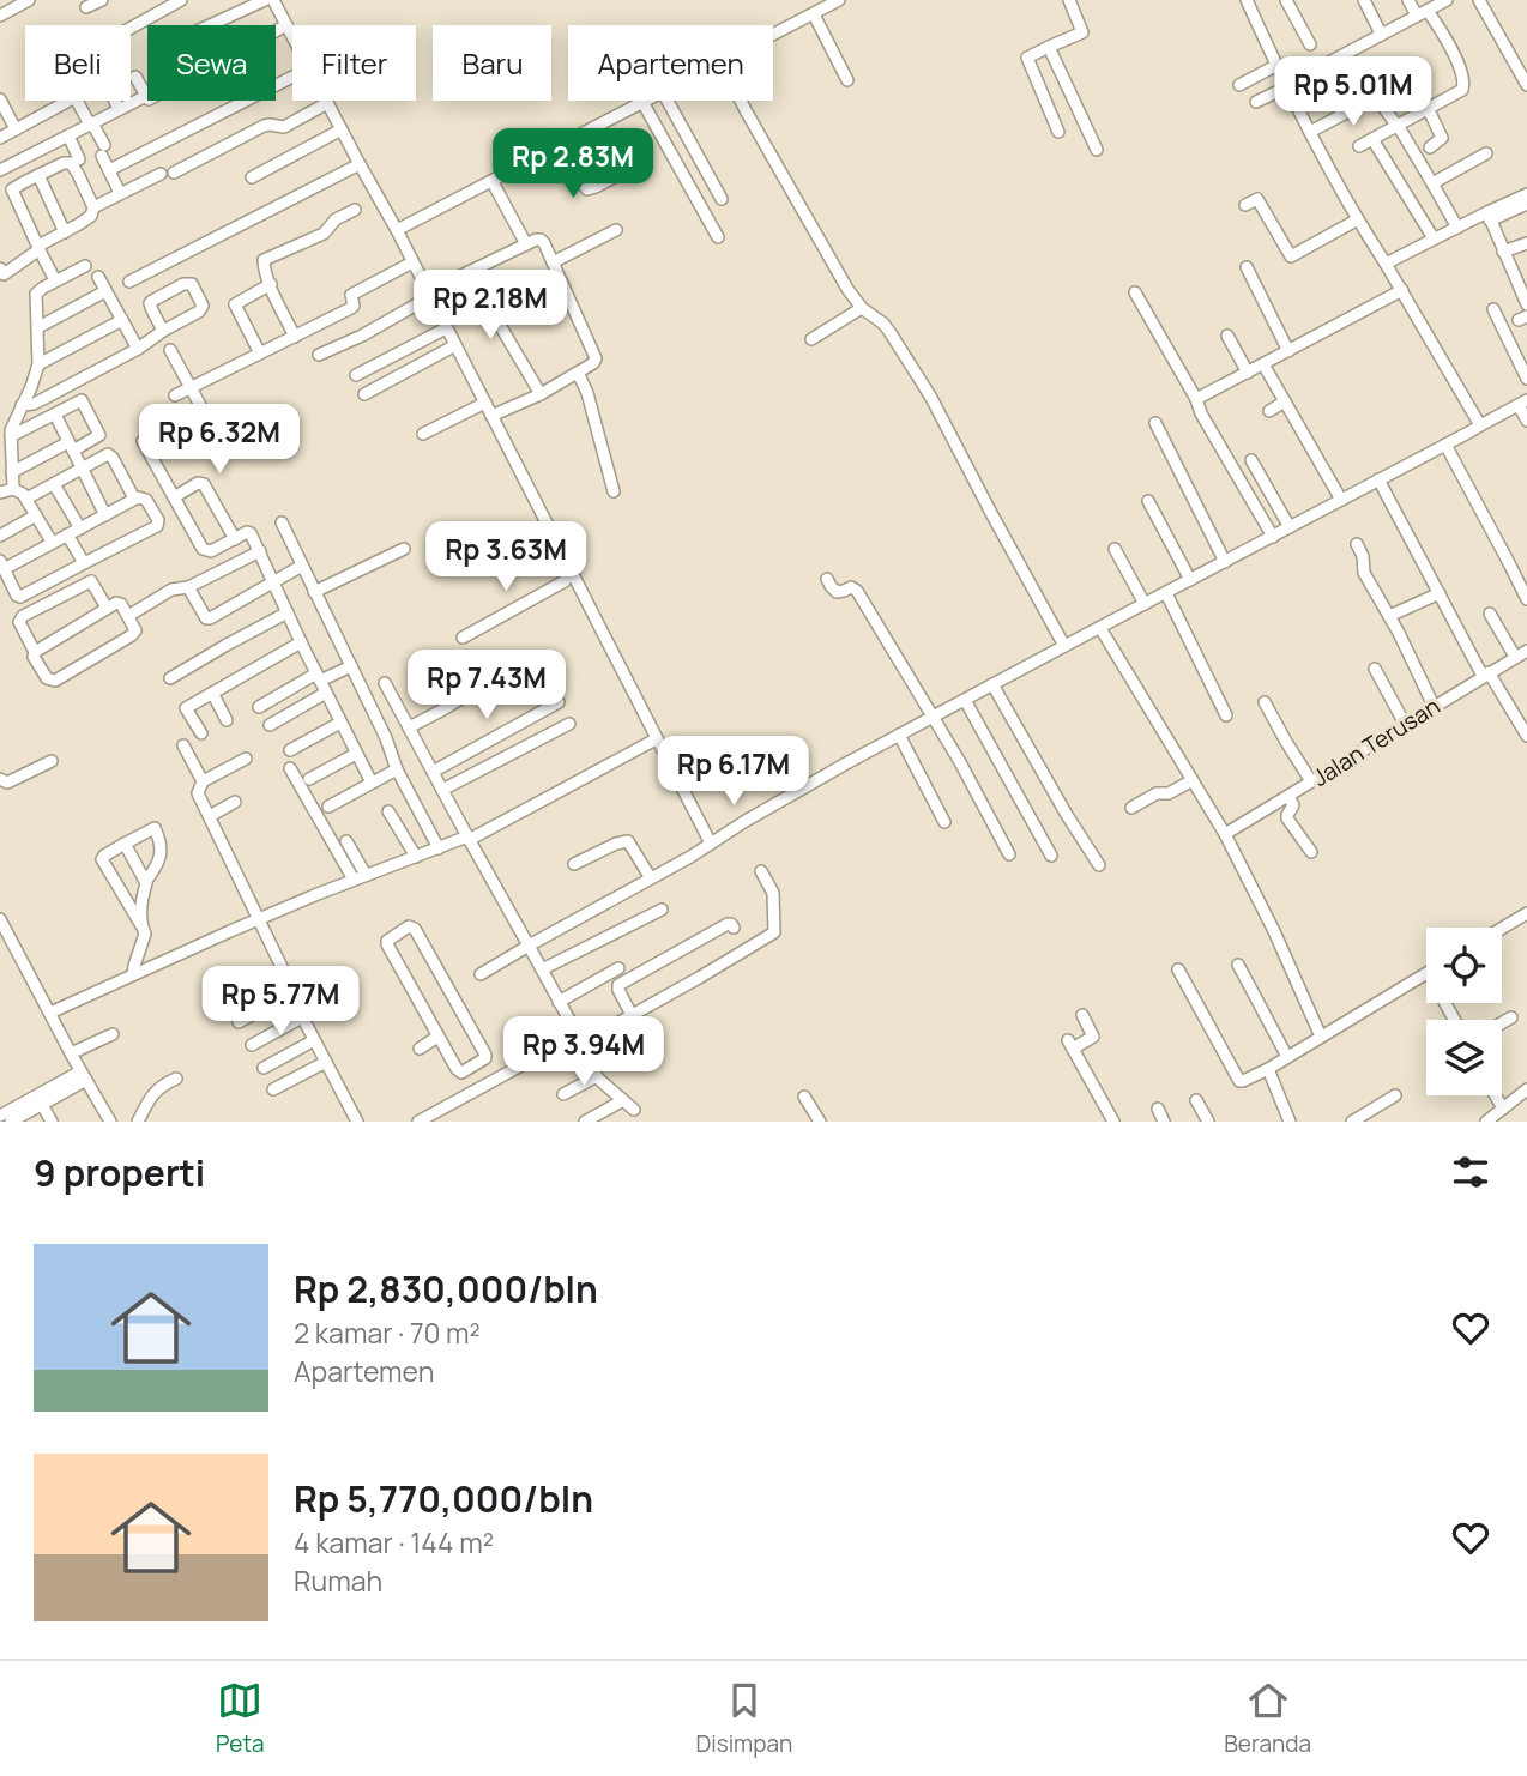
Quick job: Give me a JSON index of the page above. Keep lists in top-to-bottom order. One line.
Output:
{"streets":{"street":["Jalan Terusan"]},"page":{"chip":["Beli","Sewa","Filter","Baru","Apartemen"],"price":["Rp 5.01M","Rp 2.83M","Rp 2.18M","Rp 6.32M","Rp 3.63M","Rp 7.43M","Rp 6.17M","Rp 5.77M","Rp 3.94M"],"heading":"9 properti","list":[{"name":"Rp 2,830,000/bln","note":"2 kamar · 70 m² · Apartemen"},{"name":"Rp 5,770,000/bln","note":"4 kamar · 144 m² · Rumah"}],"tabs":["Peta","Disimpan","Beranda"]}}
